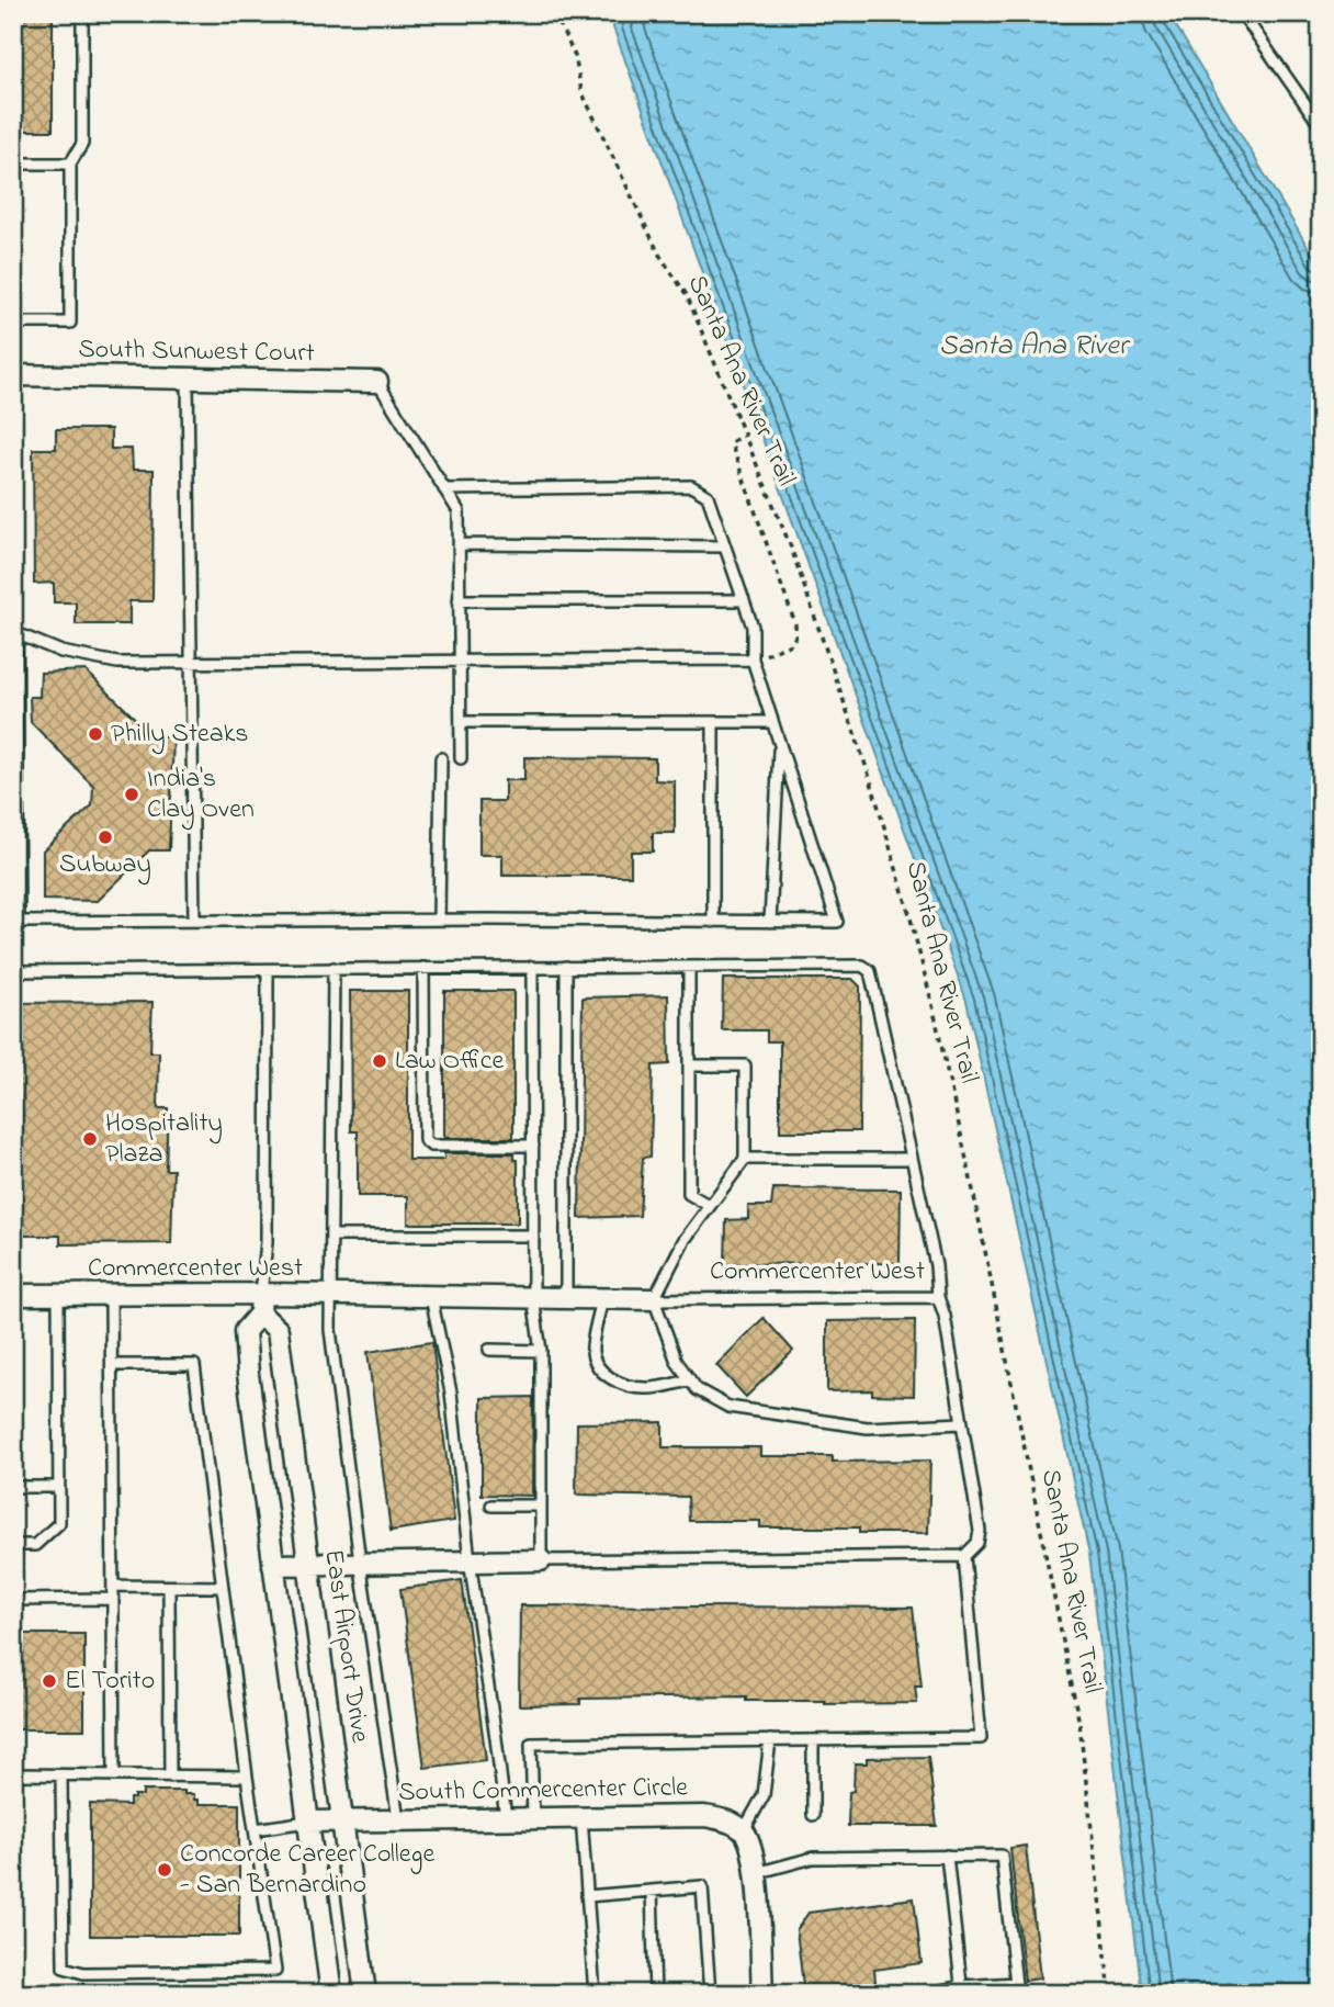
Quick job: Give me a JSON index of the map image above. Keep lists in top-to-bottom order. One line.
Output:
{"streets":{"street":["South Sunwest Court","Commercenter West","East Airport Drive","South Commercenter Circle"],"path":["Santa Ana River Trail"]},"crossings":[["Commercenter West","East Airport Drive"],["East Airport Drive","South Commercenter Circle"]],"water":["Santa Ana River"],"places":["Philly Steaks","India's Clay Oven","Subway","Law Office","Hospitality Plaza","El Torito","Concorde Career College - San Bernardino"]}
